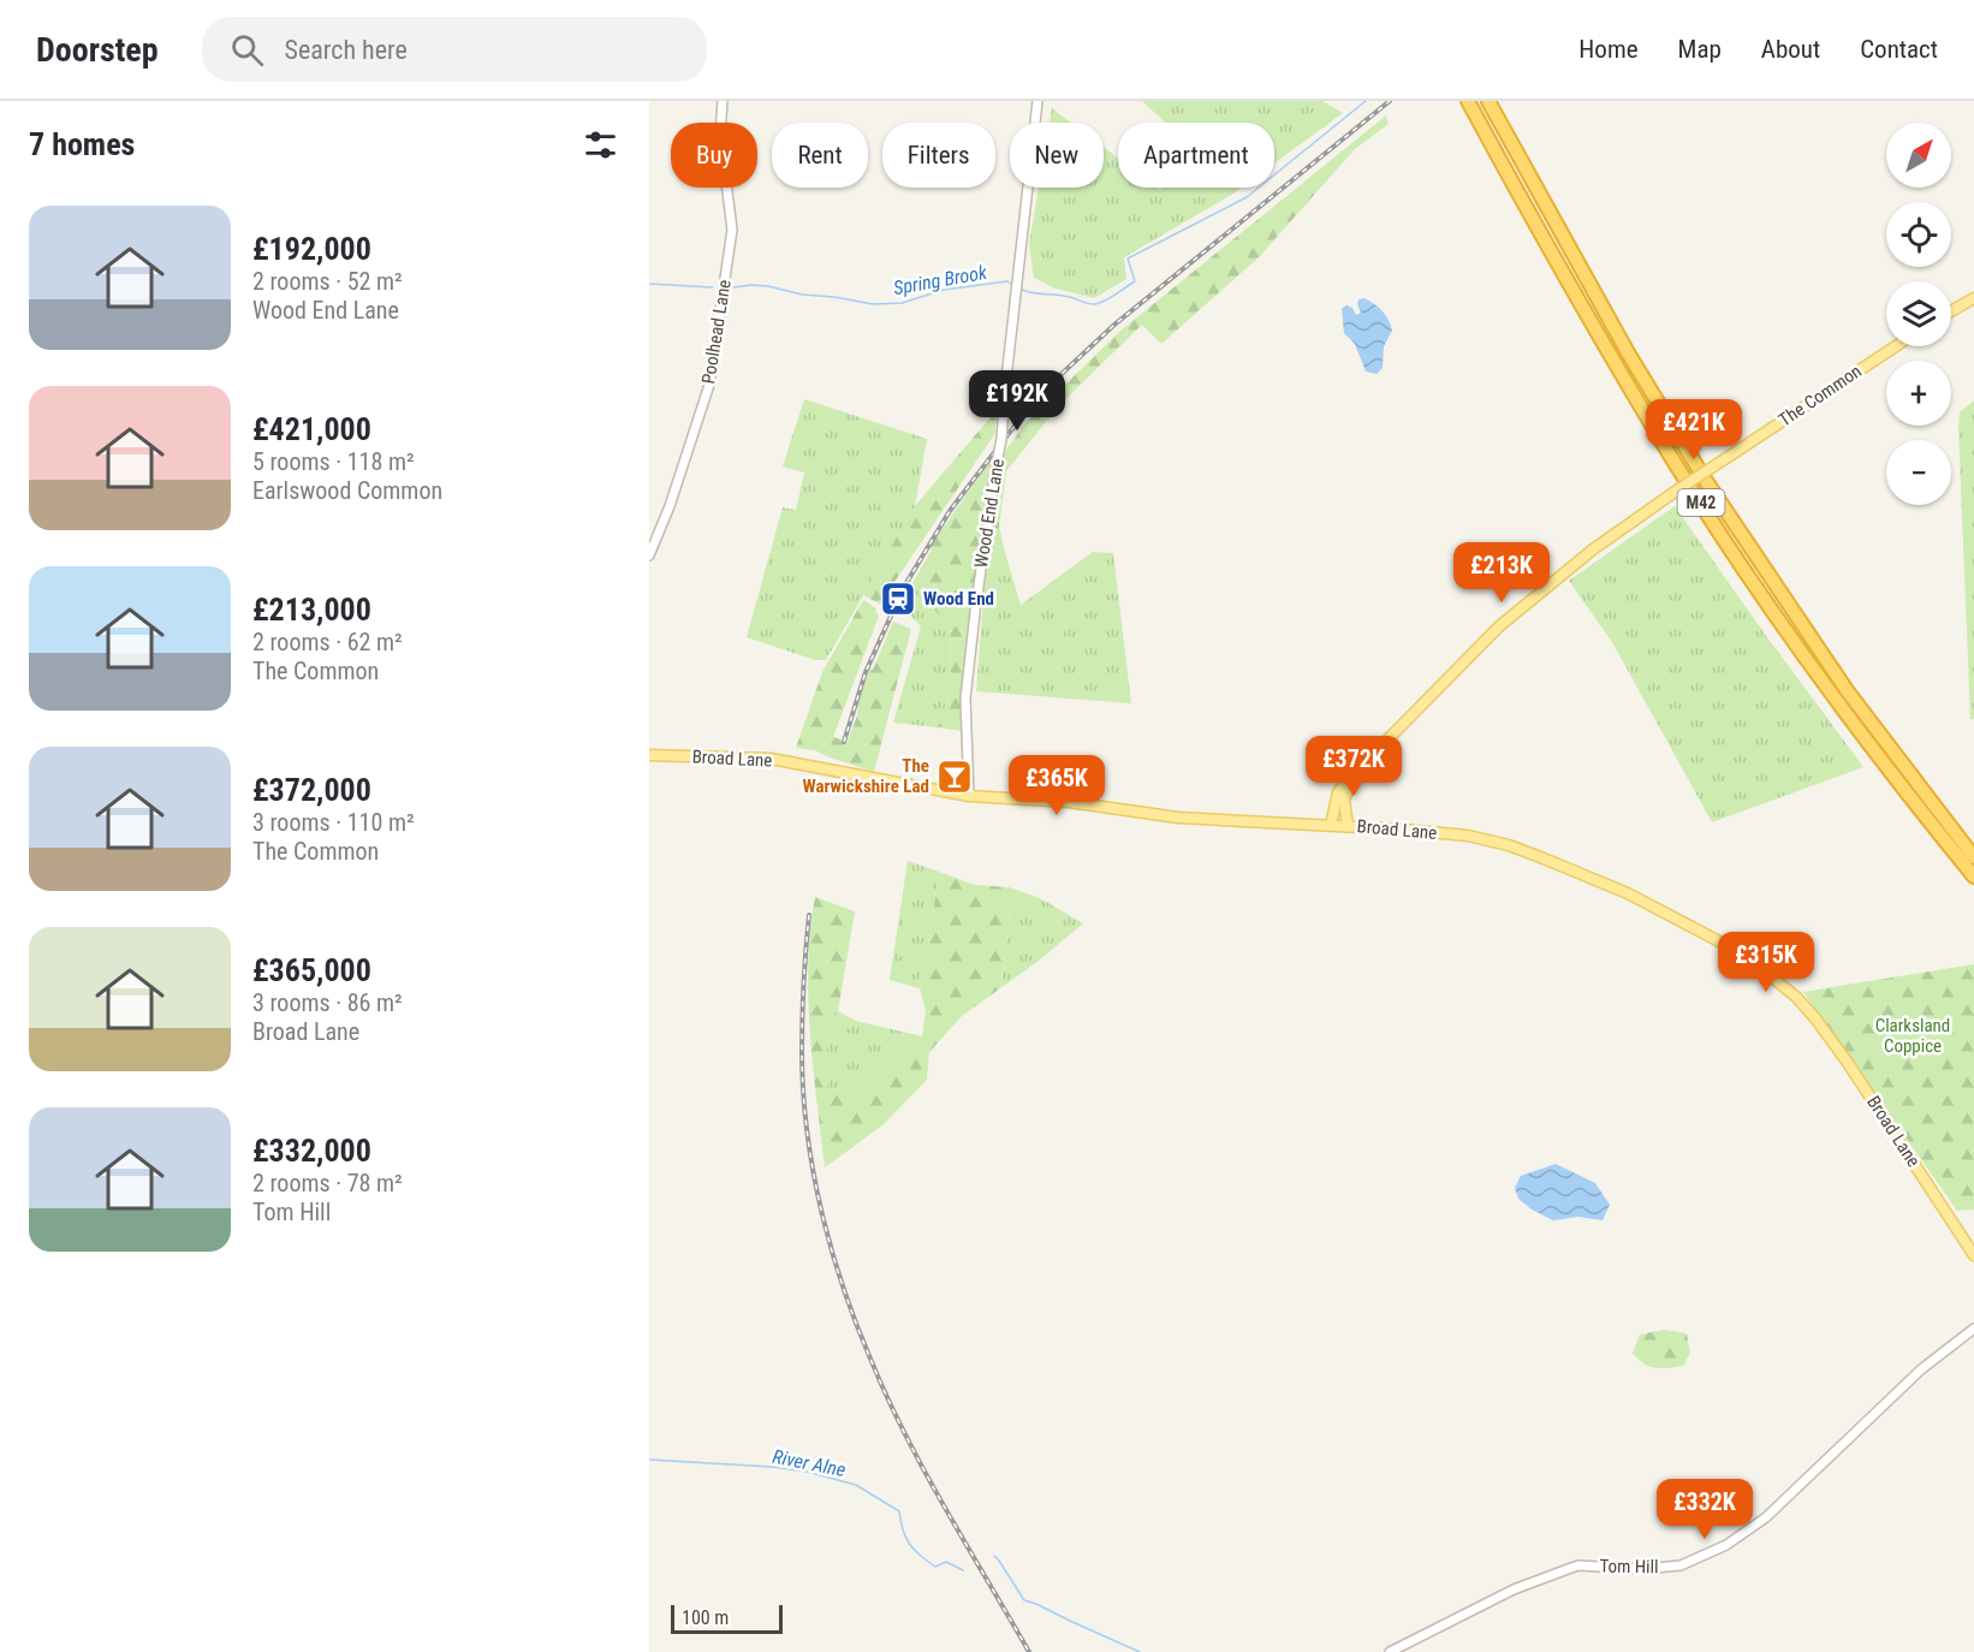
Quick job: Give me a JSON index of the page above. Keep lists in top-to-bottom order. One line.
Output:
{"streets":{"highway":["M42"],"main road":["The Common","Broad Lane"],"street":["Poolhead Lane","Wood End Lane","Tom Hill"]},"crossings":[["Wood End Lane","Broad Lane"]],"water":["Spring Brook","River Alne"],"parks":["Clarksland Coppice"],"places":{"station":["Wood End"],"bar":["The Warwickshire Lad"]},"scale_bar":"100 m","north":"top right","page":{"header":"Doorstep","search":"Search here","nav":["Home","Map","About","Contact"],"heading":"7 homes","map_buttons":["+","−"],"chip":["Buy","Rent","Filters","New","Apartment"],"list":[{"name":"£192,000","note":"2 rooms · 52 m² · Wood End Lane"},{"name":"£421,000","note":"5 rooms · 118 m² · Earlswood Common"},{"name":"£213,000","note":"2 rooms · 62 m² · The Common"},{"name":"£372,000","note":"3 rooms · 110 m² · The Common"},{"name":"£365,000","note":"3 rooms · 86 m² · Broad Lane"},{"name":"£332,000","note":"2 rooms · 78 m² · Tom Hill"}],"price":["£192K","£421K","£213K","£372K","£365K","£315K","£332K"],"scale":"100 m"}}
